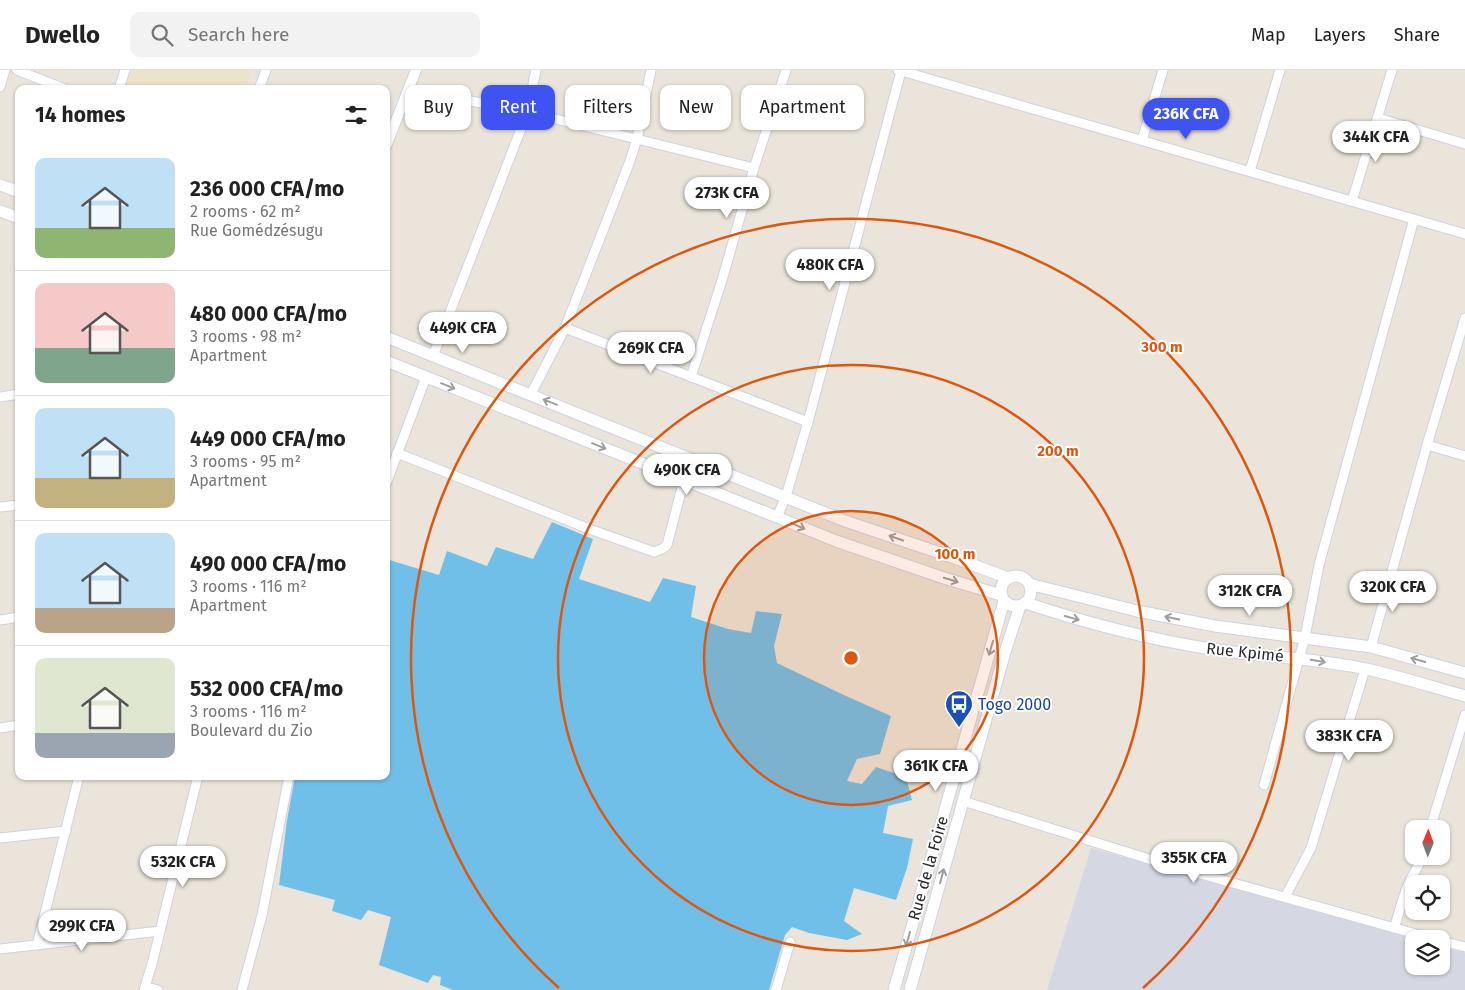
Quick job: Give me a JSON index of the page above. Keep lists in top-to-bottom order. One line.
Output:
{"streets":{"main road":["Rue Kpimé","Rue de la Foire"]},"crossings":[["Rue Kpimé","Rue de la Foire"]],"places":{"bus stop":["Togo 2000"]},"north":"top","page":{"header":"Dwello","search":"Search here","nav":["Map","Layers","Share"],"chip":["Buy","Rent","Filters","New","Apartment"],"heading":"14 homes","price":["236K CFA","344K CFA","273K CFA","480K CFA","449K CFA","269K CFA","490K CFA","320K CFA","312K CFA","383K CFA","361K CFA","355K CFA","532K CFA","299K CFA"],"list":[{"name":"236 000 CFA/mo","note":"2 rooms · 62 m² · Rue Gomédzésugu"},{"name":"480 000 CFA/mo","note":"3 rooms · 98 m² · Apartment"},{"name":"449 000 CFA/mo","note":"3 rooms · 95 m² · Apartment"},{"name":"490 000 CFA/mo","note":"3 rooms · 116 m² · Apartment"},{"name":"532 000 CFA/mo","note":"3 rooms · 116 m² · Boulevard du Zio"}]},"rings":["300 m","200 m","100 m"]}
